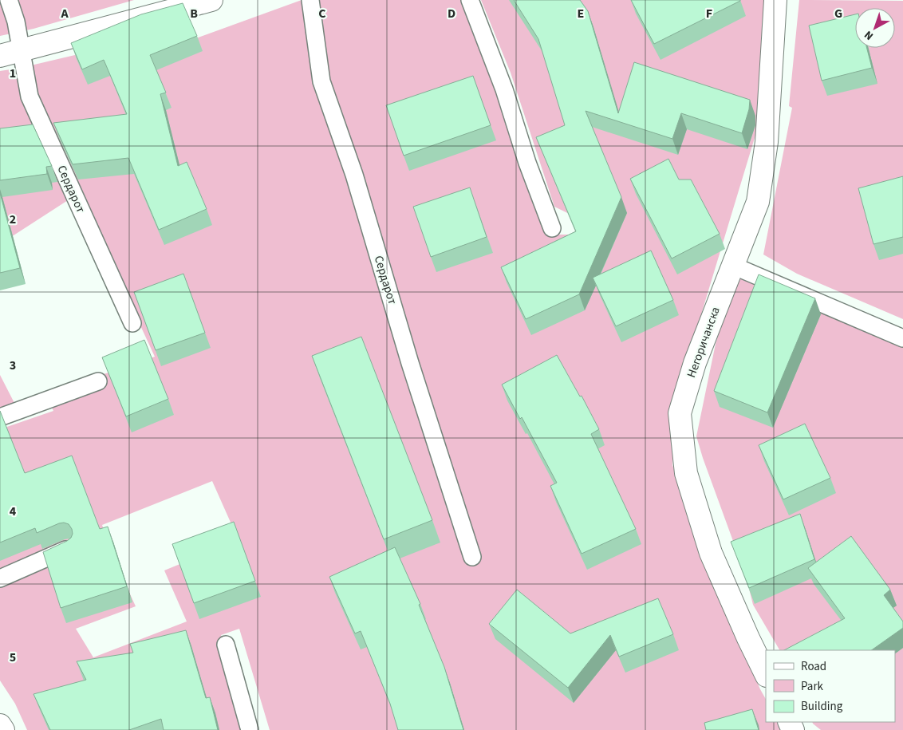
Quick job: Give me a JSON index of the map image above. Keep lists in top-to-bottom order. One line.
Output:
{"streets":{"street":["Негоричанска"],"lane":["Сердарот"]},"legend":["Road","Park","Building"],"north":"bottom left","grid":{"columns":["A","B","C","D","E","F","G"],"rows":["1","2","3","4","5"]}}
